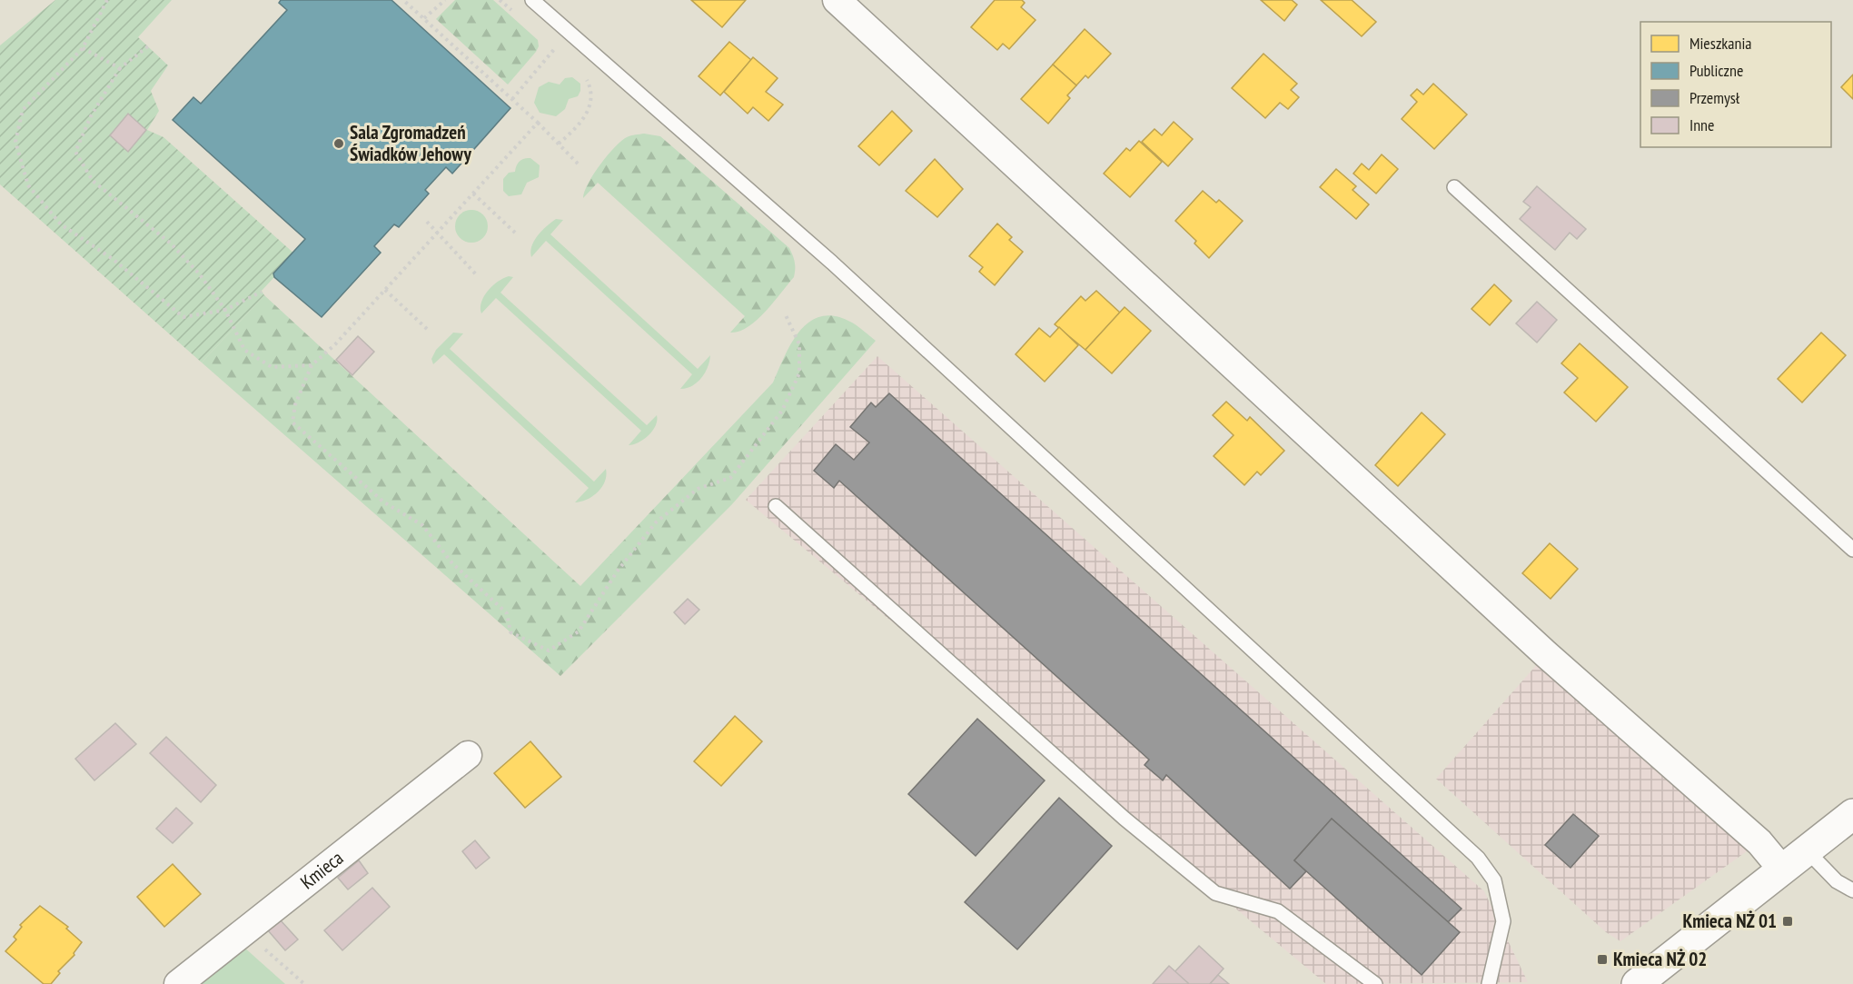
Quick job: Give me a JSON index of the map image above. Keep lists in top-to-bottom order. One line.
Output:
{"streets":{"street":["Kmieca"]},"places":{"other":["Sala Zgromadzeń Świadków Jehowy"],"transit":["Kmieca NŻ 01","Kmieca NŻ 02"]},"legend":["Mieszkania","Publiczne","Przemysł","Inne"]}
